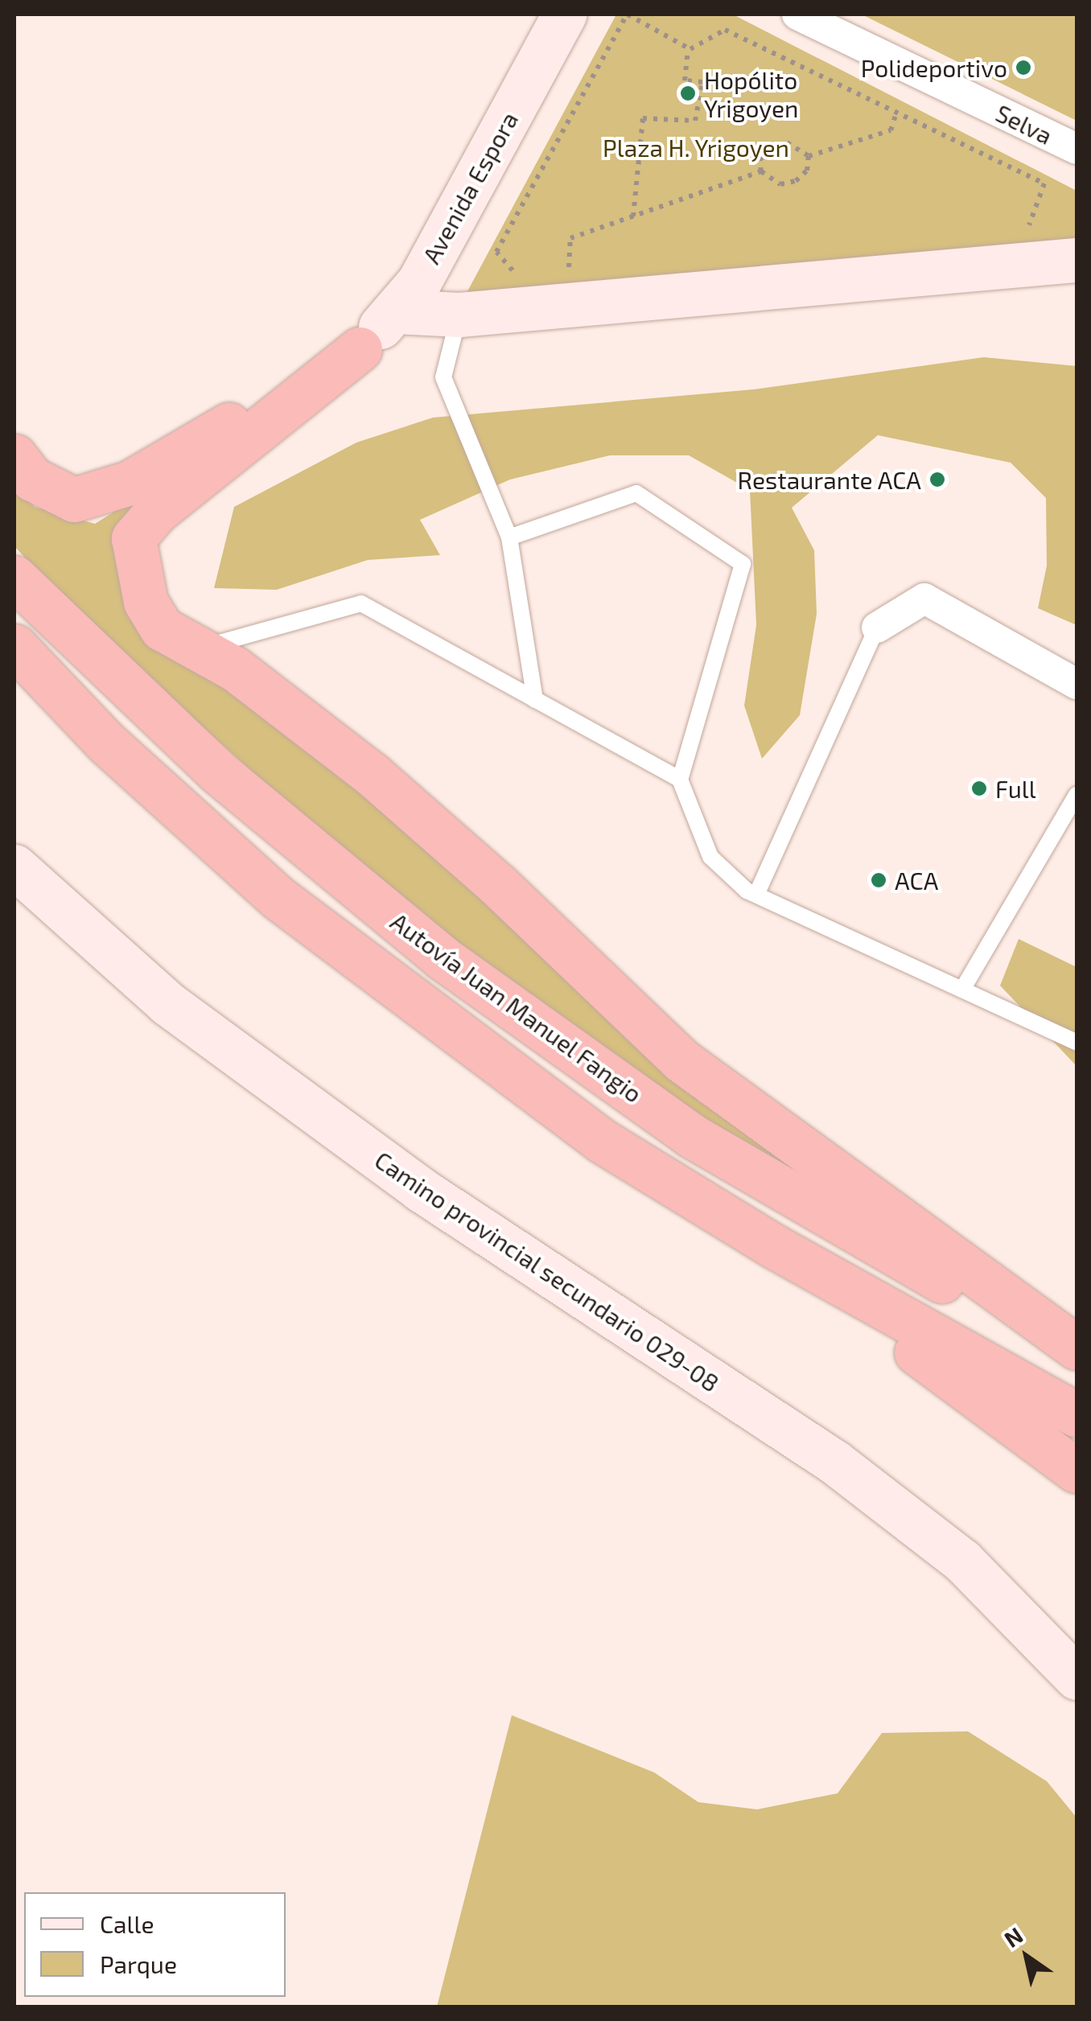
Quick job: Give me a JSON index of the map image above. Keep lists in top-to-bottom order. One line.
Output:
{"streets":{"highway":["Autovía Juan Manuel Fangio"],"street":["Selva","Avenida Espora","Camino provincial secundario 029-08"]},"parks":["Plaza H. Yrigoyen"],"places":["Polideportivo","Hopólito Yrigoyen","Restaurante ACA","Full","ACA"],"legend":["Calle","Parque"],"north":"top left"}
